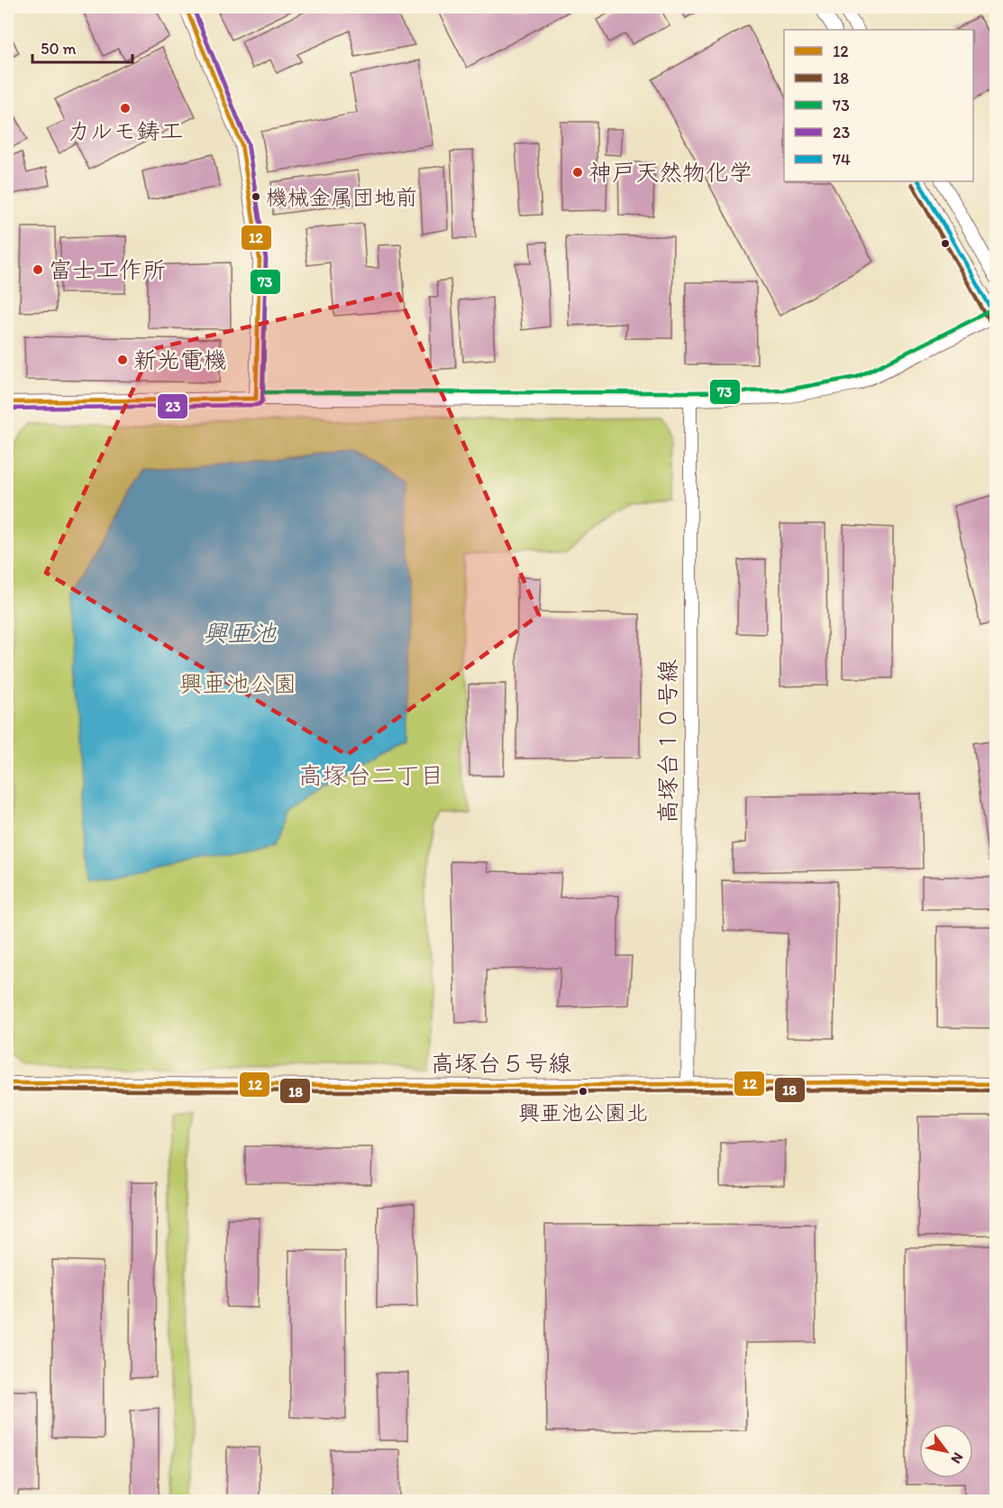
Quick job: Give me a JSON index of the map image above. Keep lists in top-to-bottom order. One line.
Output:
{"streets":{"street":["高塚台１０号線","高塚台５号線"]},"crossings":[["高塚台１０号線","高塚台５号線"]],"districts":["高塚台二丁目"],"water":["興亜池"],"parks":["興亜池公園"],"places":["カルモ鋳工","神戸天然物化学","機械金属団地前","富士工作所","新光電機","興亜池公園北"],"lines":["transit line 12","transit line 73","transit line 23","transit line 74","transit line 18"],"legend":["12","18","73","23","74"],"scale_bar":"50 m","north":"bottom right"}
